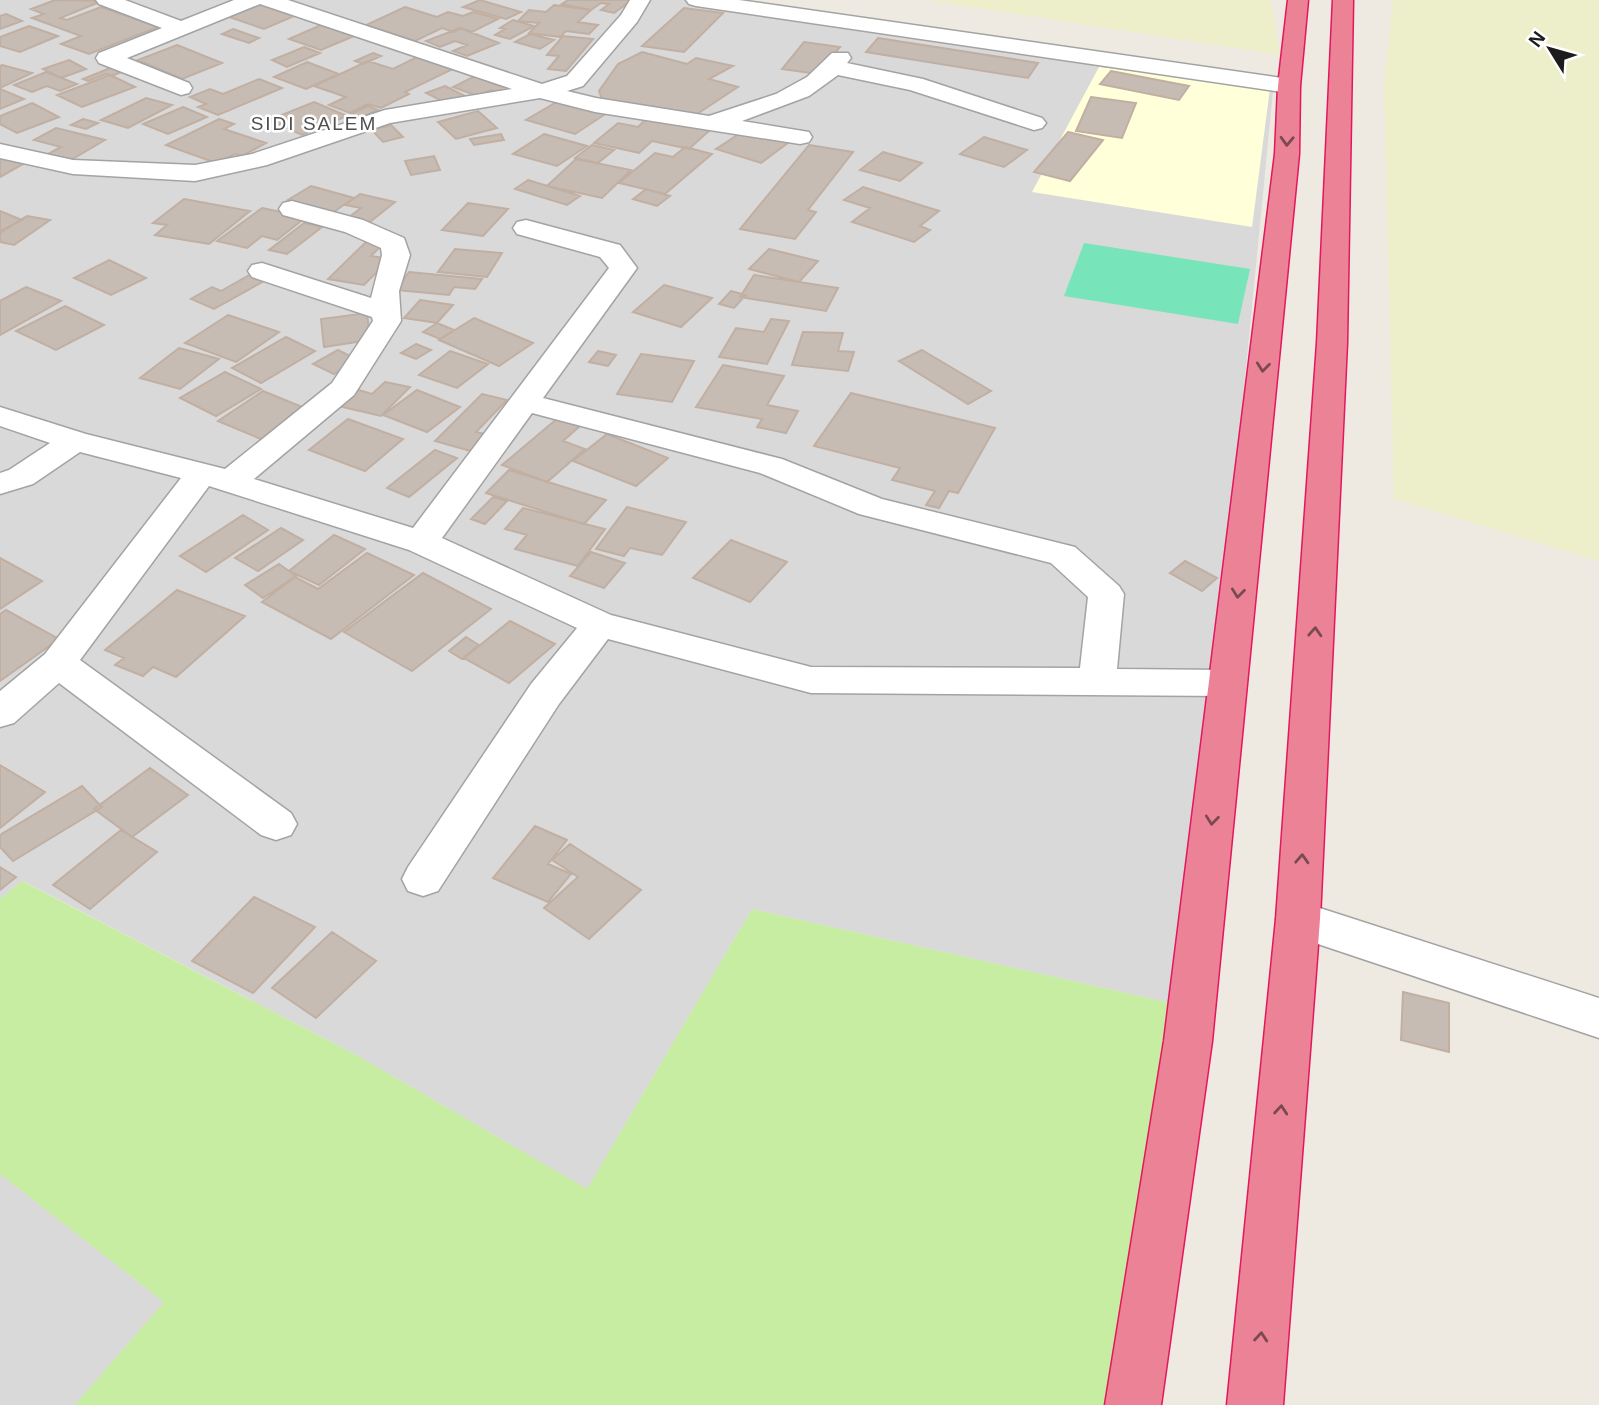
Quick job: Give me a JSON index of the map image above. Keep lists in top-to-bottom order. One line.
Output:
{"districts":["SIDI SALEM"],"north":"top left"}
